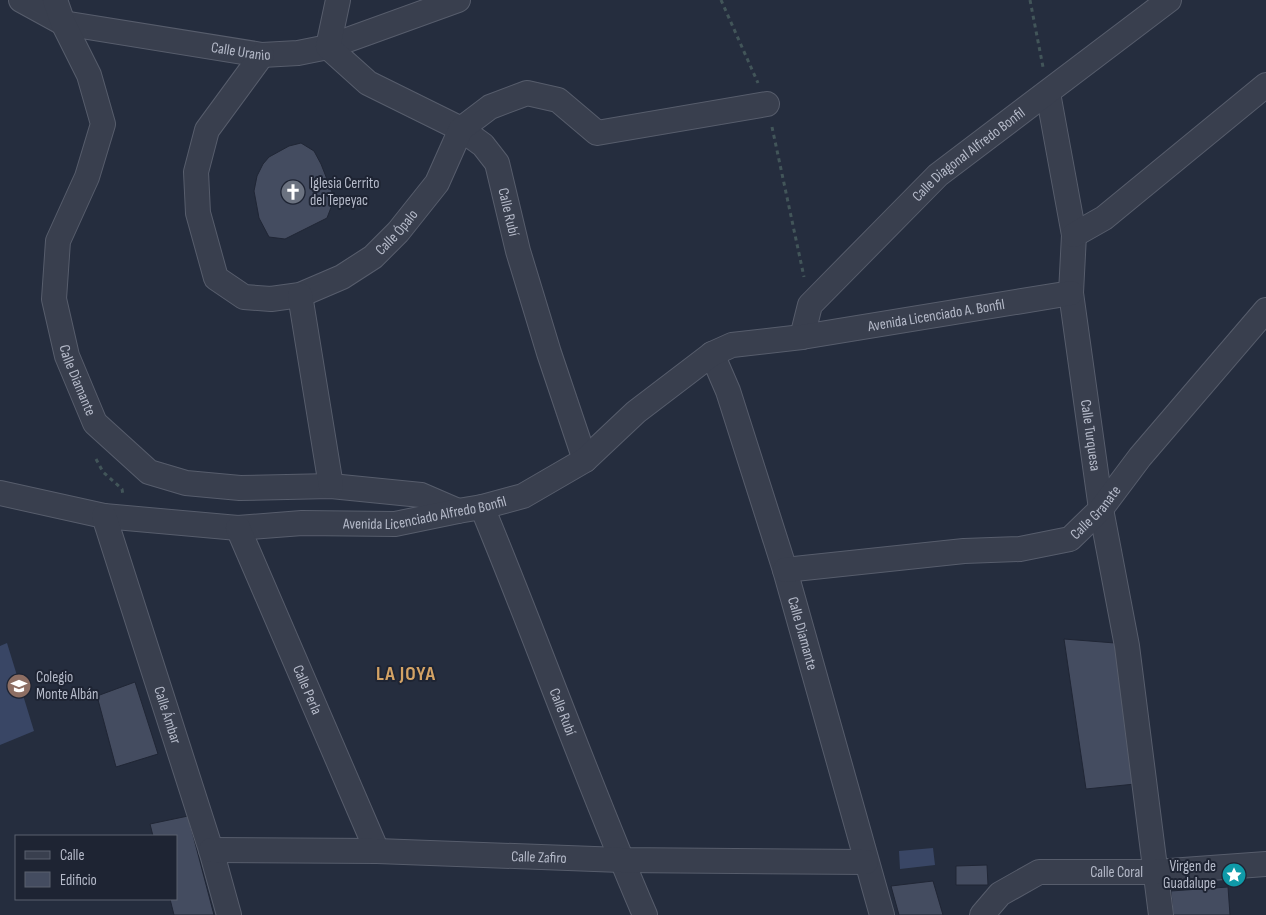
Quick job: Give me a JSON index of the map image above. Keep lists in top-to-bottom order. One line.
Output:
{"streets":{"street":["Calle Uranio","Calle Diagonal Alfredo Bonfil","Calle Rubí","Calle Ópalo","Avenida Licenciado A. Bonfil","Calle Diamante","Calle Turquesa","Calle Granate","Avenida Licenciado Alfredo Bonfil","Calle Perla","Calle Ámbar","Calle Zafiro","Calle Coral"]},"crossings":[["Calle Uranio","Calle Rubí"],["Calle Uranio","Calle Ópalo"],["Calle Uranio","Calle Diamante"],["Calle Diagonal Alfredo Bonfil","Calle Turquesa"],["Calle Rubí","Calle Ópalo"],["Calle Rubí","Avenida Licenciado Alfredo Bonfil"],["Calle Rubí","Calle Zafiro"],["Avenida Licenciado A. Bonfil","Calle Turquesa"],["Avenida Licenciado A. Bonfil","Avenida Licenciado Alfredo Bonfil"],["Calle Diamante","Calle Granate"],["Calle Diamante","Avenida Licenciado Alfredo Bonfil"],["Calle Diamante","Calle Zafiro"],["Calle Turquesa","Calle Granate"],["Calle Turquesa","Calle Coral"],["Avenida Licenciado Alfredo Bonfil","Calle Perla"],["Avenida Licenciado Alfredo Bonfil","Calle Ámbar"],["Calle Perla","Calle Zafiro"],["Calle Ámbar","Calle Zafiro"]],"districts":["LA JOYA"],"places":{"church":["Iglesia Cerrito del Tepeyac"],"school or university":["Colegio Monte Albán"],"place":["Virgen de Guadalupe"]},"legend":["Calle","Edificio"]}
